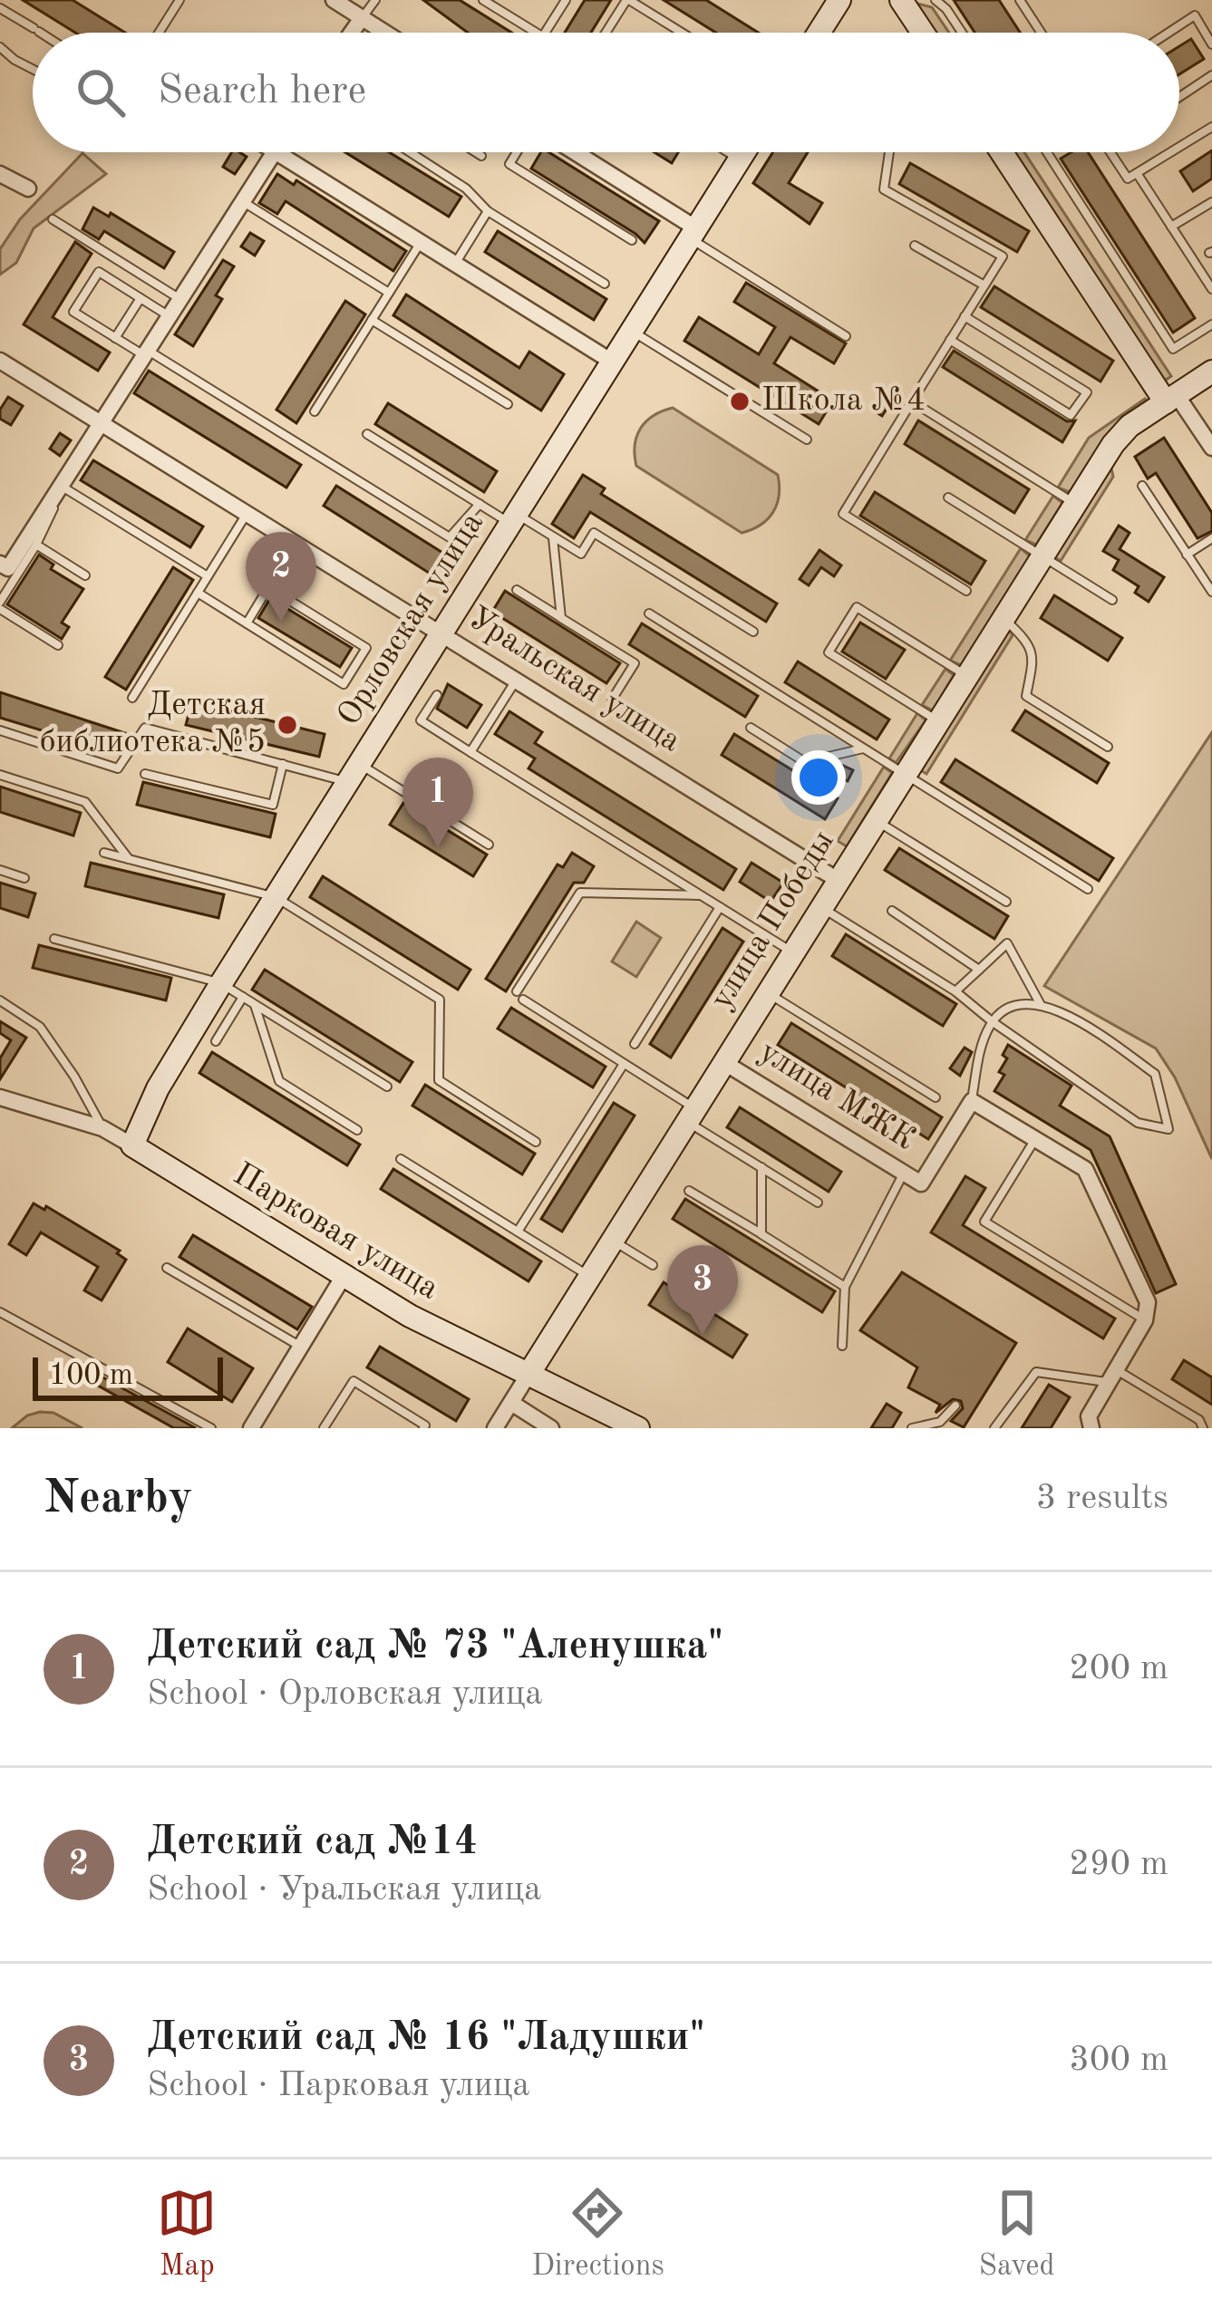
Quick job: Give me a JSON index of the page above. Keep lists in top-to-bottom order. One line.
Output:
{"streets":{"street":["Орловская улица","Уральская улица","улица Победы","улица МЖК","Парковая улица"]},"crossings":[["Орловская улица","Уральская улица"],["Орловская улица","Парковая улица"],["Уральская улица","улица Победы"],["улица Победы","улица МЖК"],["улица Победы","Парковая улица"]],"places":["Школа №4","Детская библиотека №5"],"scale_bar":"100 m","page":{"search":"Search here","pins":["2","1","3"],"scale":"100 m","heading":["Nearby","3 results"],"list":[{"mark":"1","name":"Детский сад № 73 \"Аленушка\"","note":"School · Орловская улица","value":"200 m"},{"mark":"2","name":"Детский сад №14","note":"School · Уральская улица","value":"290 m"},{"mark":"3","name":"Детский сад № 16 \"Ладушки\"","note":"School · Парковая улица","value":"300 m"}],"nav":["Map","Directions","Saved"]}}
